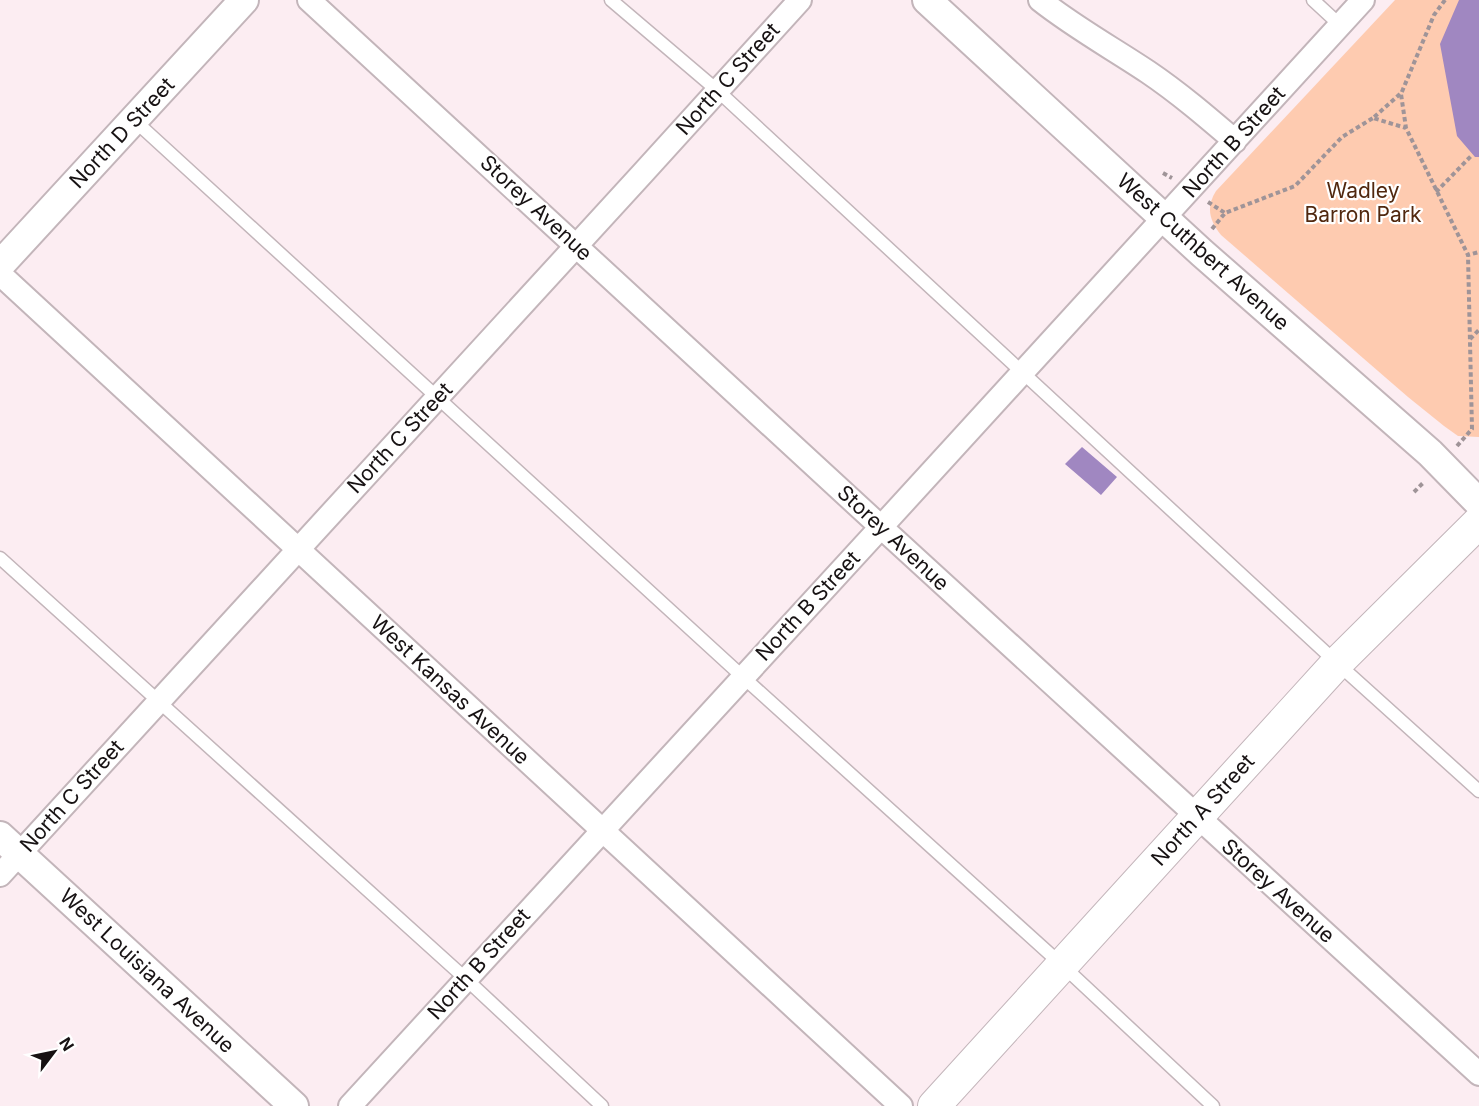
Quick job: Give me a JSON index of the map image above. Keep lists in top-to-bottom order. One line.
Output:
{"streets":{"main road":["North A Street"],"street":["North C Street","North D Street","North B Street","Storey Avenue","West Cuthbert Avenue","West Kansas Avenue","West Louisiana Avenue"]},"crossings":[["North C Street","Storey Avenue"],["North C Street","West Kansas Avenue"],["North C Street","West Louisiana Avenue"],["North B Street","Storey Avenue"],["North B Street","West Cuthbert Avenue"],["North B Street","West Kansas Avenue"],["Storey Avenue","North A Street"]],"parks":["Wadley Barron Park"],"north":"top right"}
